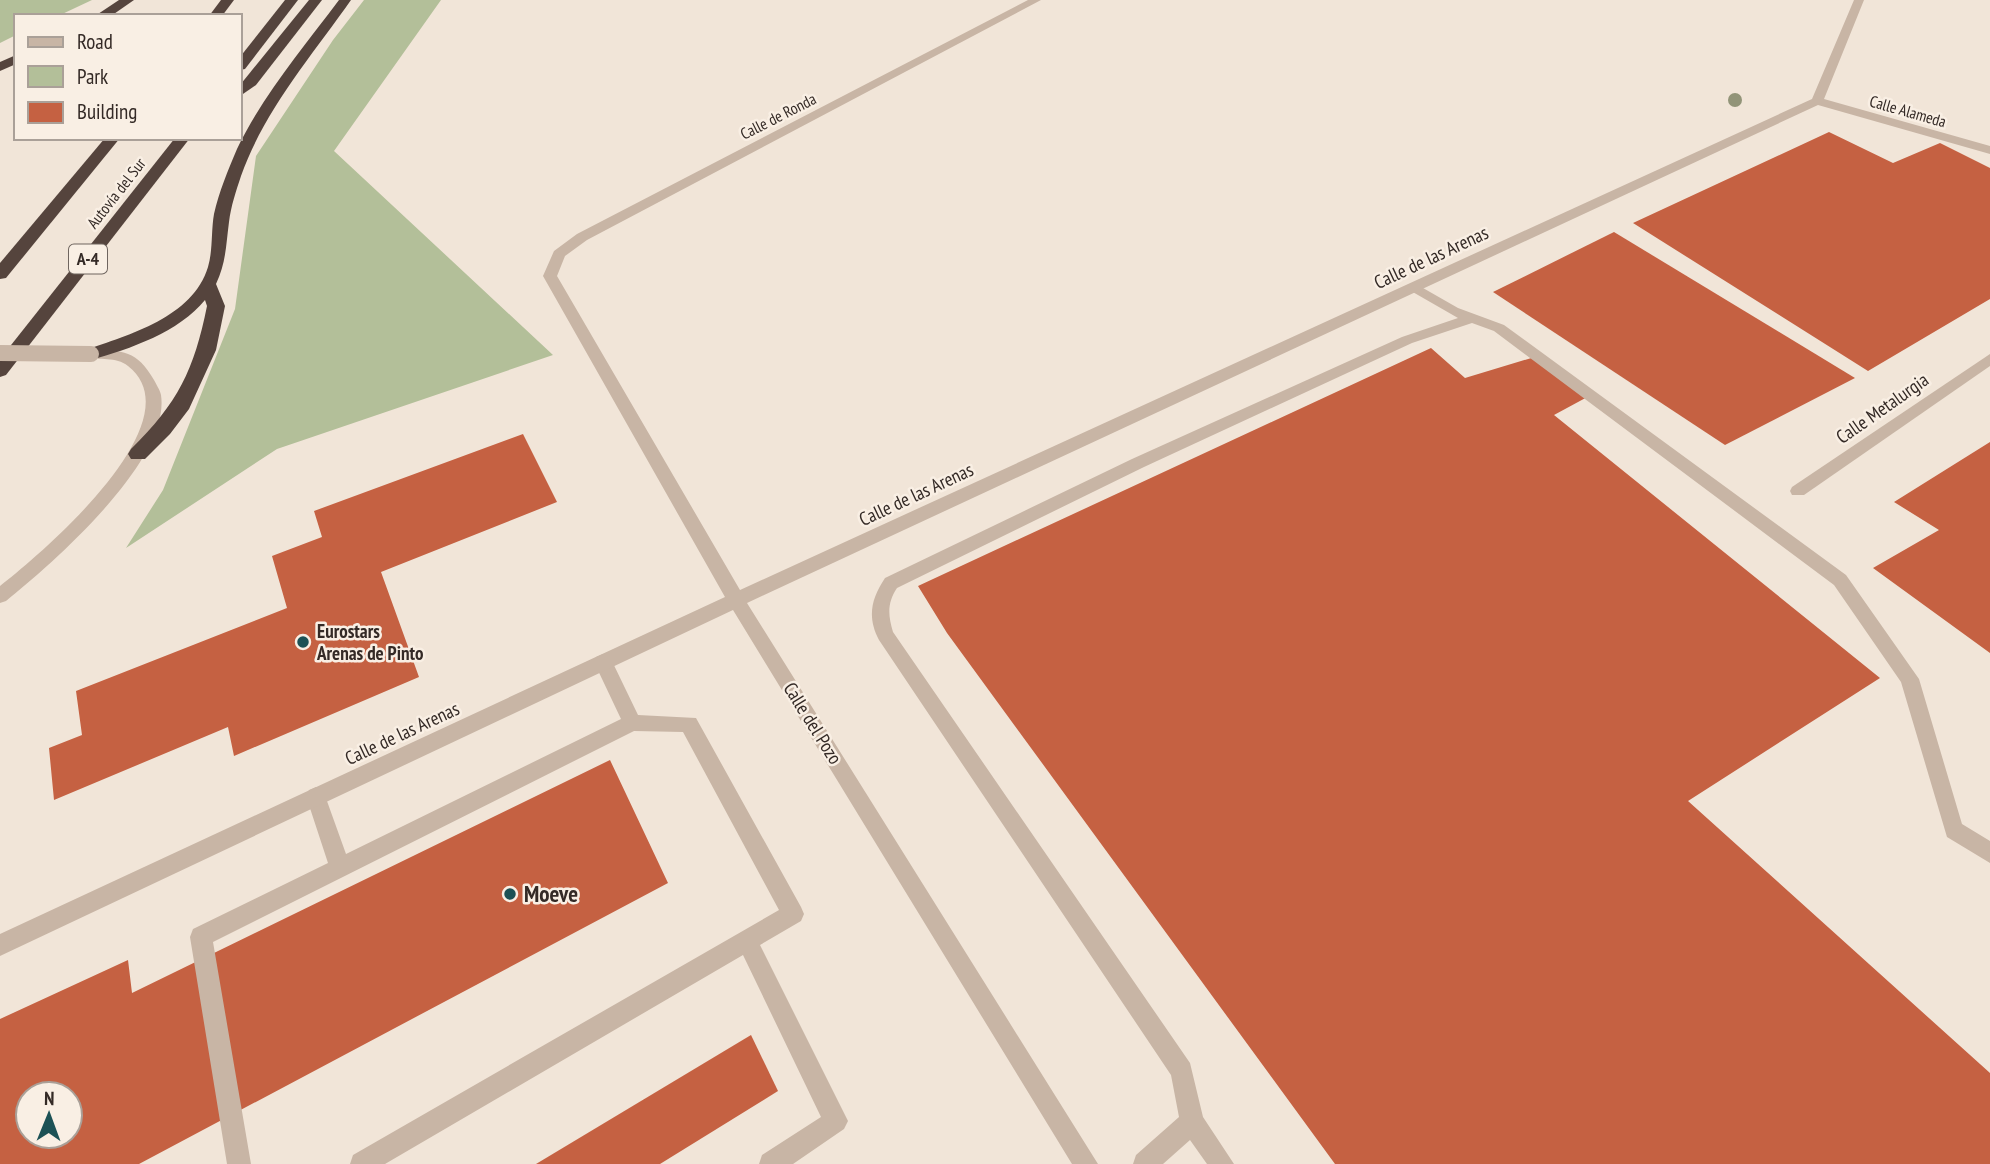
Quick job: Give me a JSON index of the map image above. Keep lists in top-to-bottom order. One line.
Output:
{"streets":{"highway":["Autovía del Sur","A-4"],"street":["Calle Alameda","Calle de Ronda","Calle de las Arenas","Calle Metalurgia","Calle del Pozo"]},"crossings":[["Calle Alameda","Calle de las Arenas"],["Calle de Ronda","Calle del Pozo"],["Calle de las Arenas","Calle del Pozo"]],"places":["Eurostars Arenas de Pinto","Moeve"],"legend":["Road","Park","Building"],"north":"top"}
